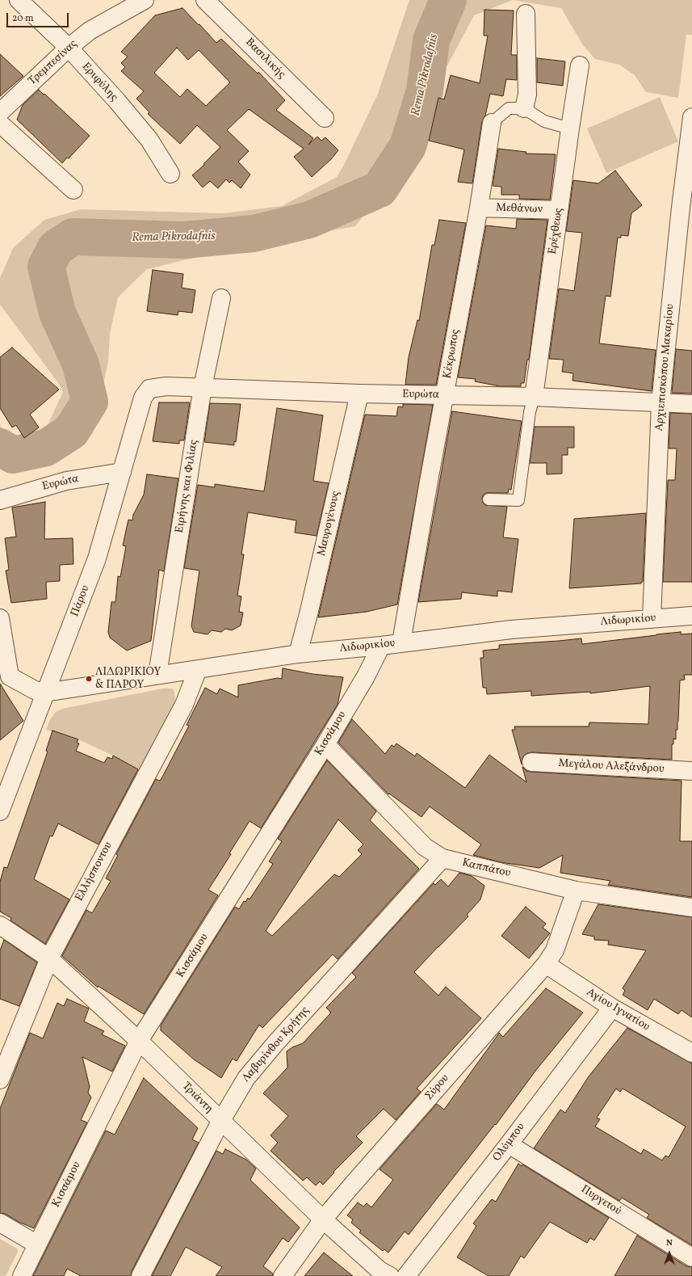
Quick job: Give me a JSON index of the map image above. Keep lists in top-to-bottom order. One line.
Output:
{"streets":{"street":["Βασιλικής","Τρεμπεσίνας","Εριφύλης","Μεθάνων","Ερέχθεως","Κέκρωπος","Αρχιεπισκόπου Μακαρίου","Ευρώτα","Ειρήνης και Φιλίας","Μαυρογένους","Πάρου","Λιδωρικίου","Κισσάμου","Μεγάλου Αλεξάνδρου","Καππάτου","Ελλήσποντου","Αγίου Ιγνατίου","Λαβυρίνθου Κρήτης","Σύρου","Τριάντη","Ολύμπου","Πυργετού"]},"crossings":[["Τρεμπεσίνας","Εριφύλης"],["Μεθάνων","Ερέχθεως"],["Μεθάνων","Κέκρωπος"],["Ερέχθεως","Ευρώτα"],["Κέκρωπος","Ευρώτα"],["Κέκρωπος","Λιδωρικίου"],["Αρχιεπισκόπου Μακαρίου","Ευρώτα"],["Αρχιεπισκόπου Μακαρίου","Λιδωρικίου"],["Ευρώτα","Ειρήνης και Φιλίας"],["Ευρώτα","Μαυρογένους"],["Ευρώτα","Πάρου"],["Ειρήνης και Φιλίας","Λιδωρικίου"],["Μαυρογένους","Λιδωρικίου"],["Πάρου","Λιδωρικίου"],["Λιδωρικίου","Κισσάμου"],["Λιδωρικίου","Ελλήσποντου"],["Κισσάμου","Καππάτου"],["Κισσάμου","Τριάντη"],["Καππάτου","Λαβυρίνθου Κρήτης"],["Καππάτου","Σύρου"],["Ελλήσποντου","Τριάντη"],["Αγίου Ιγνατίου","Σύρου"],["Αγίου Ιγνατίου","Ολύμπου"],["Λαβυρίνθου Κρήτης","Τριάντη"],["Σύρου","Τριάντη"],["Ολύμπου","Πυργετού"]],"water":["Rema Pikrodafnis"],"places":["ΛΙΔΩΡΙΚΙΟΥ & ΠΑΡΟΥ"],"scale_bar":"20 m","north":"top"}
